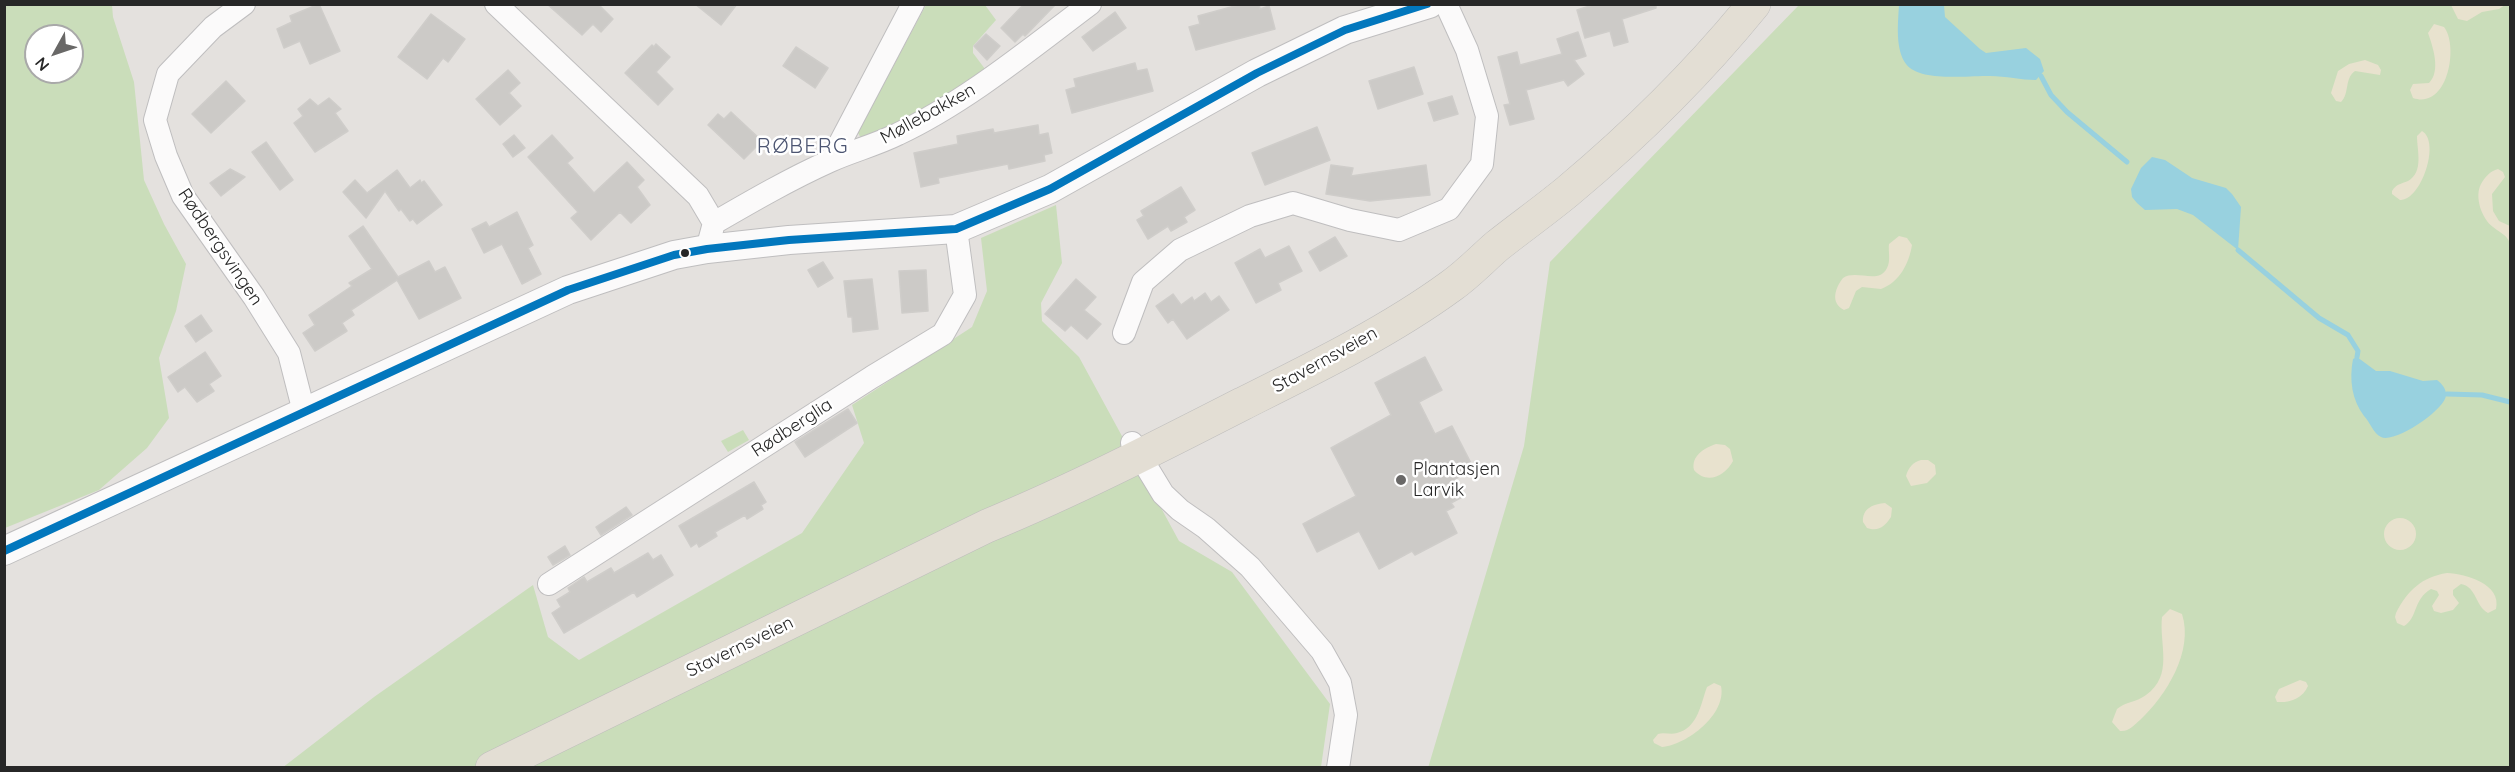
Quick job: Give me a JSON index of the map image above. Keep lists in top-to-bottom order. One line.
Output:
{"streets":{"main road":["Stavernsveien"],"street":["Møllebakken","Rødbergsvingen","Rødberglia"]},"districts":["RØBERG"],"places":["Plantasjen Larvik"],"north":"bottom left"}
